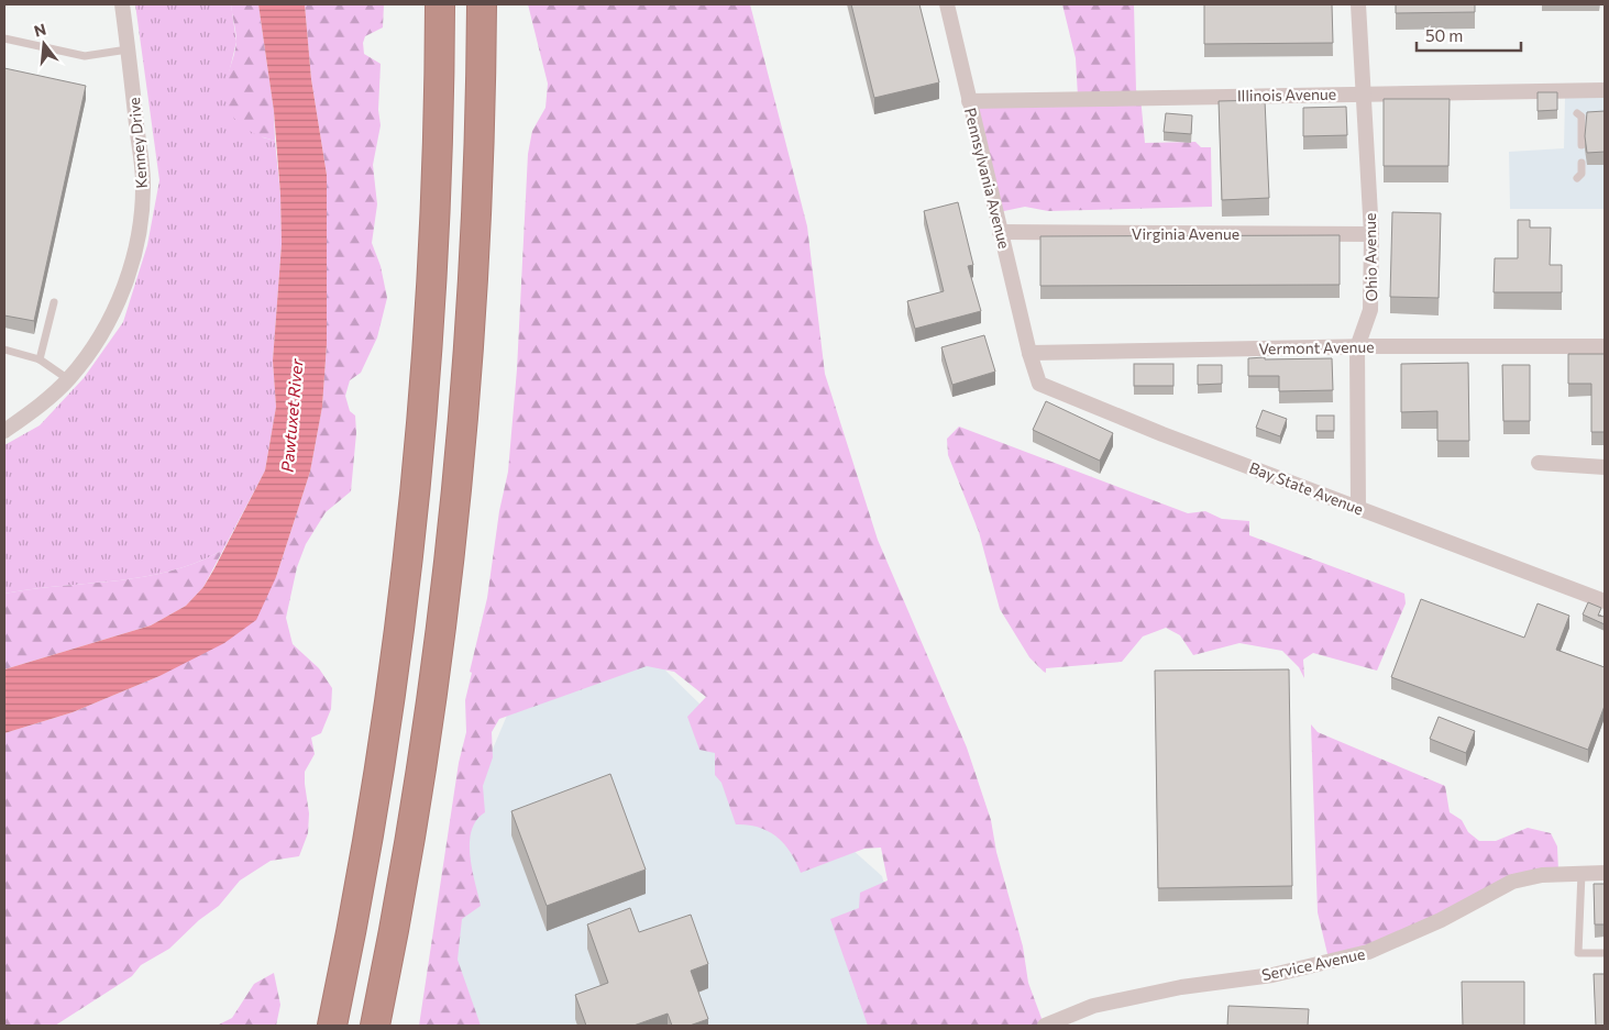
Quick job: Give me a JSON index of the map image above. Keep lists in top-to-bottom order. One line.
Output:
{"streets":{"street":["Illinois Avenue","Kenney Drive","Pennsylvania Avenue","Virginia Avenue","Ohio Avenue","Vermont Avenue","Bay State Avenue","Service Avenue"]},"crossings":[["Illinois Avenue","Pennsylvania Avenue"],["Illinois Avenue","Ohio Avenue"],["Pennsylvania Avenue","Virginia Avenue"],["Pennsylvania Avenue","Vermont Avenue"],["Pennsylvania Avenue","Bay State Avenue"],["Virginia Avenue","Ohio Avenue"],["Ohio Avenue","Vermont Avenue"],["Ohio Avenue","Bay State Avenue"],["Vermont Avenue","Bay State Avenue"]],"water":["Pawtuxet River"],"scale_bar":"50 m","north":"top"}
